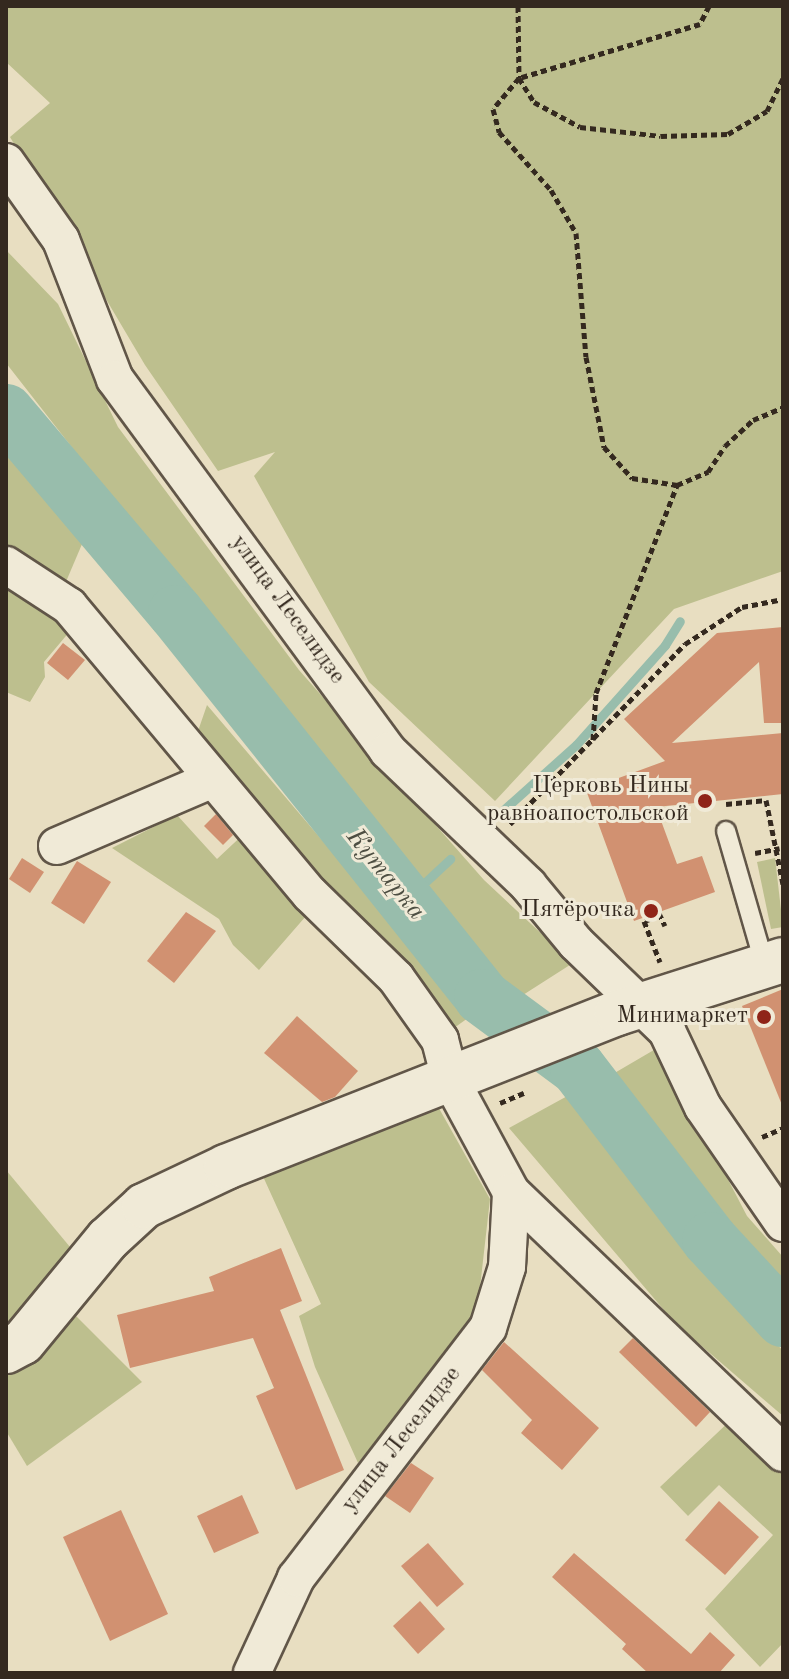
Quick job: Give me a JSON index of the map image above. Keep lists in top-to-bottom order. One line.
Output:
{"streets":{"street":["улица Леселидзе"]},"water":["Кутарка"],"places":["Церковь Нины равноапостольской","Пятёрочка","Минимаркет"]}
